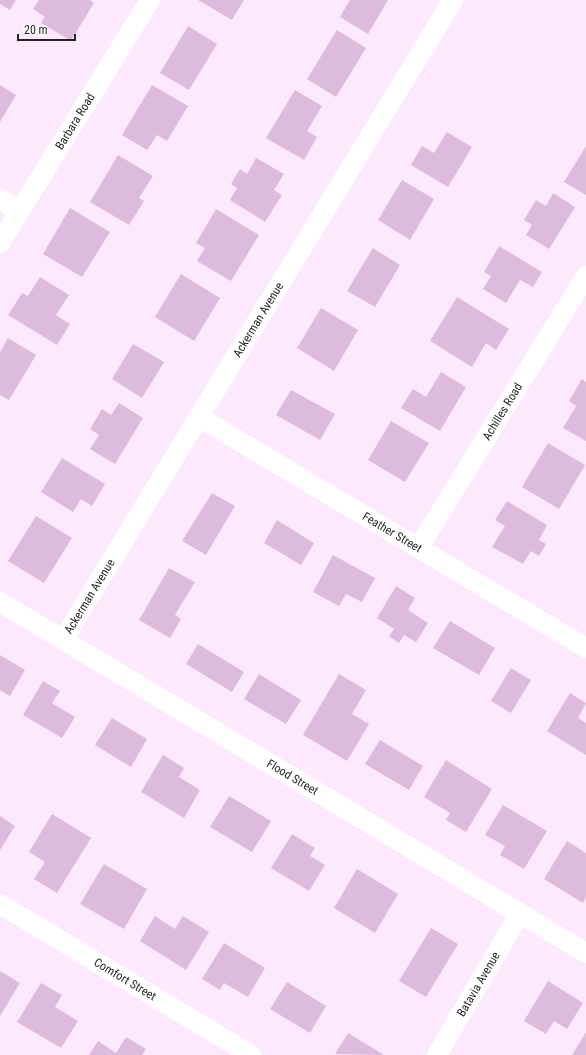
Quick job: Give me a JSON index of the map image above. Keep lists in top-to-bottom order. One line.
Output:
{"streets":{"street":["Barbara Road","Ackerman Avenue","Achilles Road","Feather Street","Flood Street","Comfort Street","Batavia Avenue"]},"crossings":[["Ackerman Avenue","Feather Street"],["Ackerman Avenue","Flood Street"],["Achilles Road","Feather Street"],["Flood Street","Batavia Avenue"]],"scale_bar":"20 m"}
